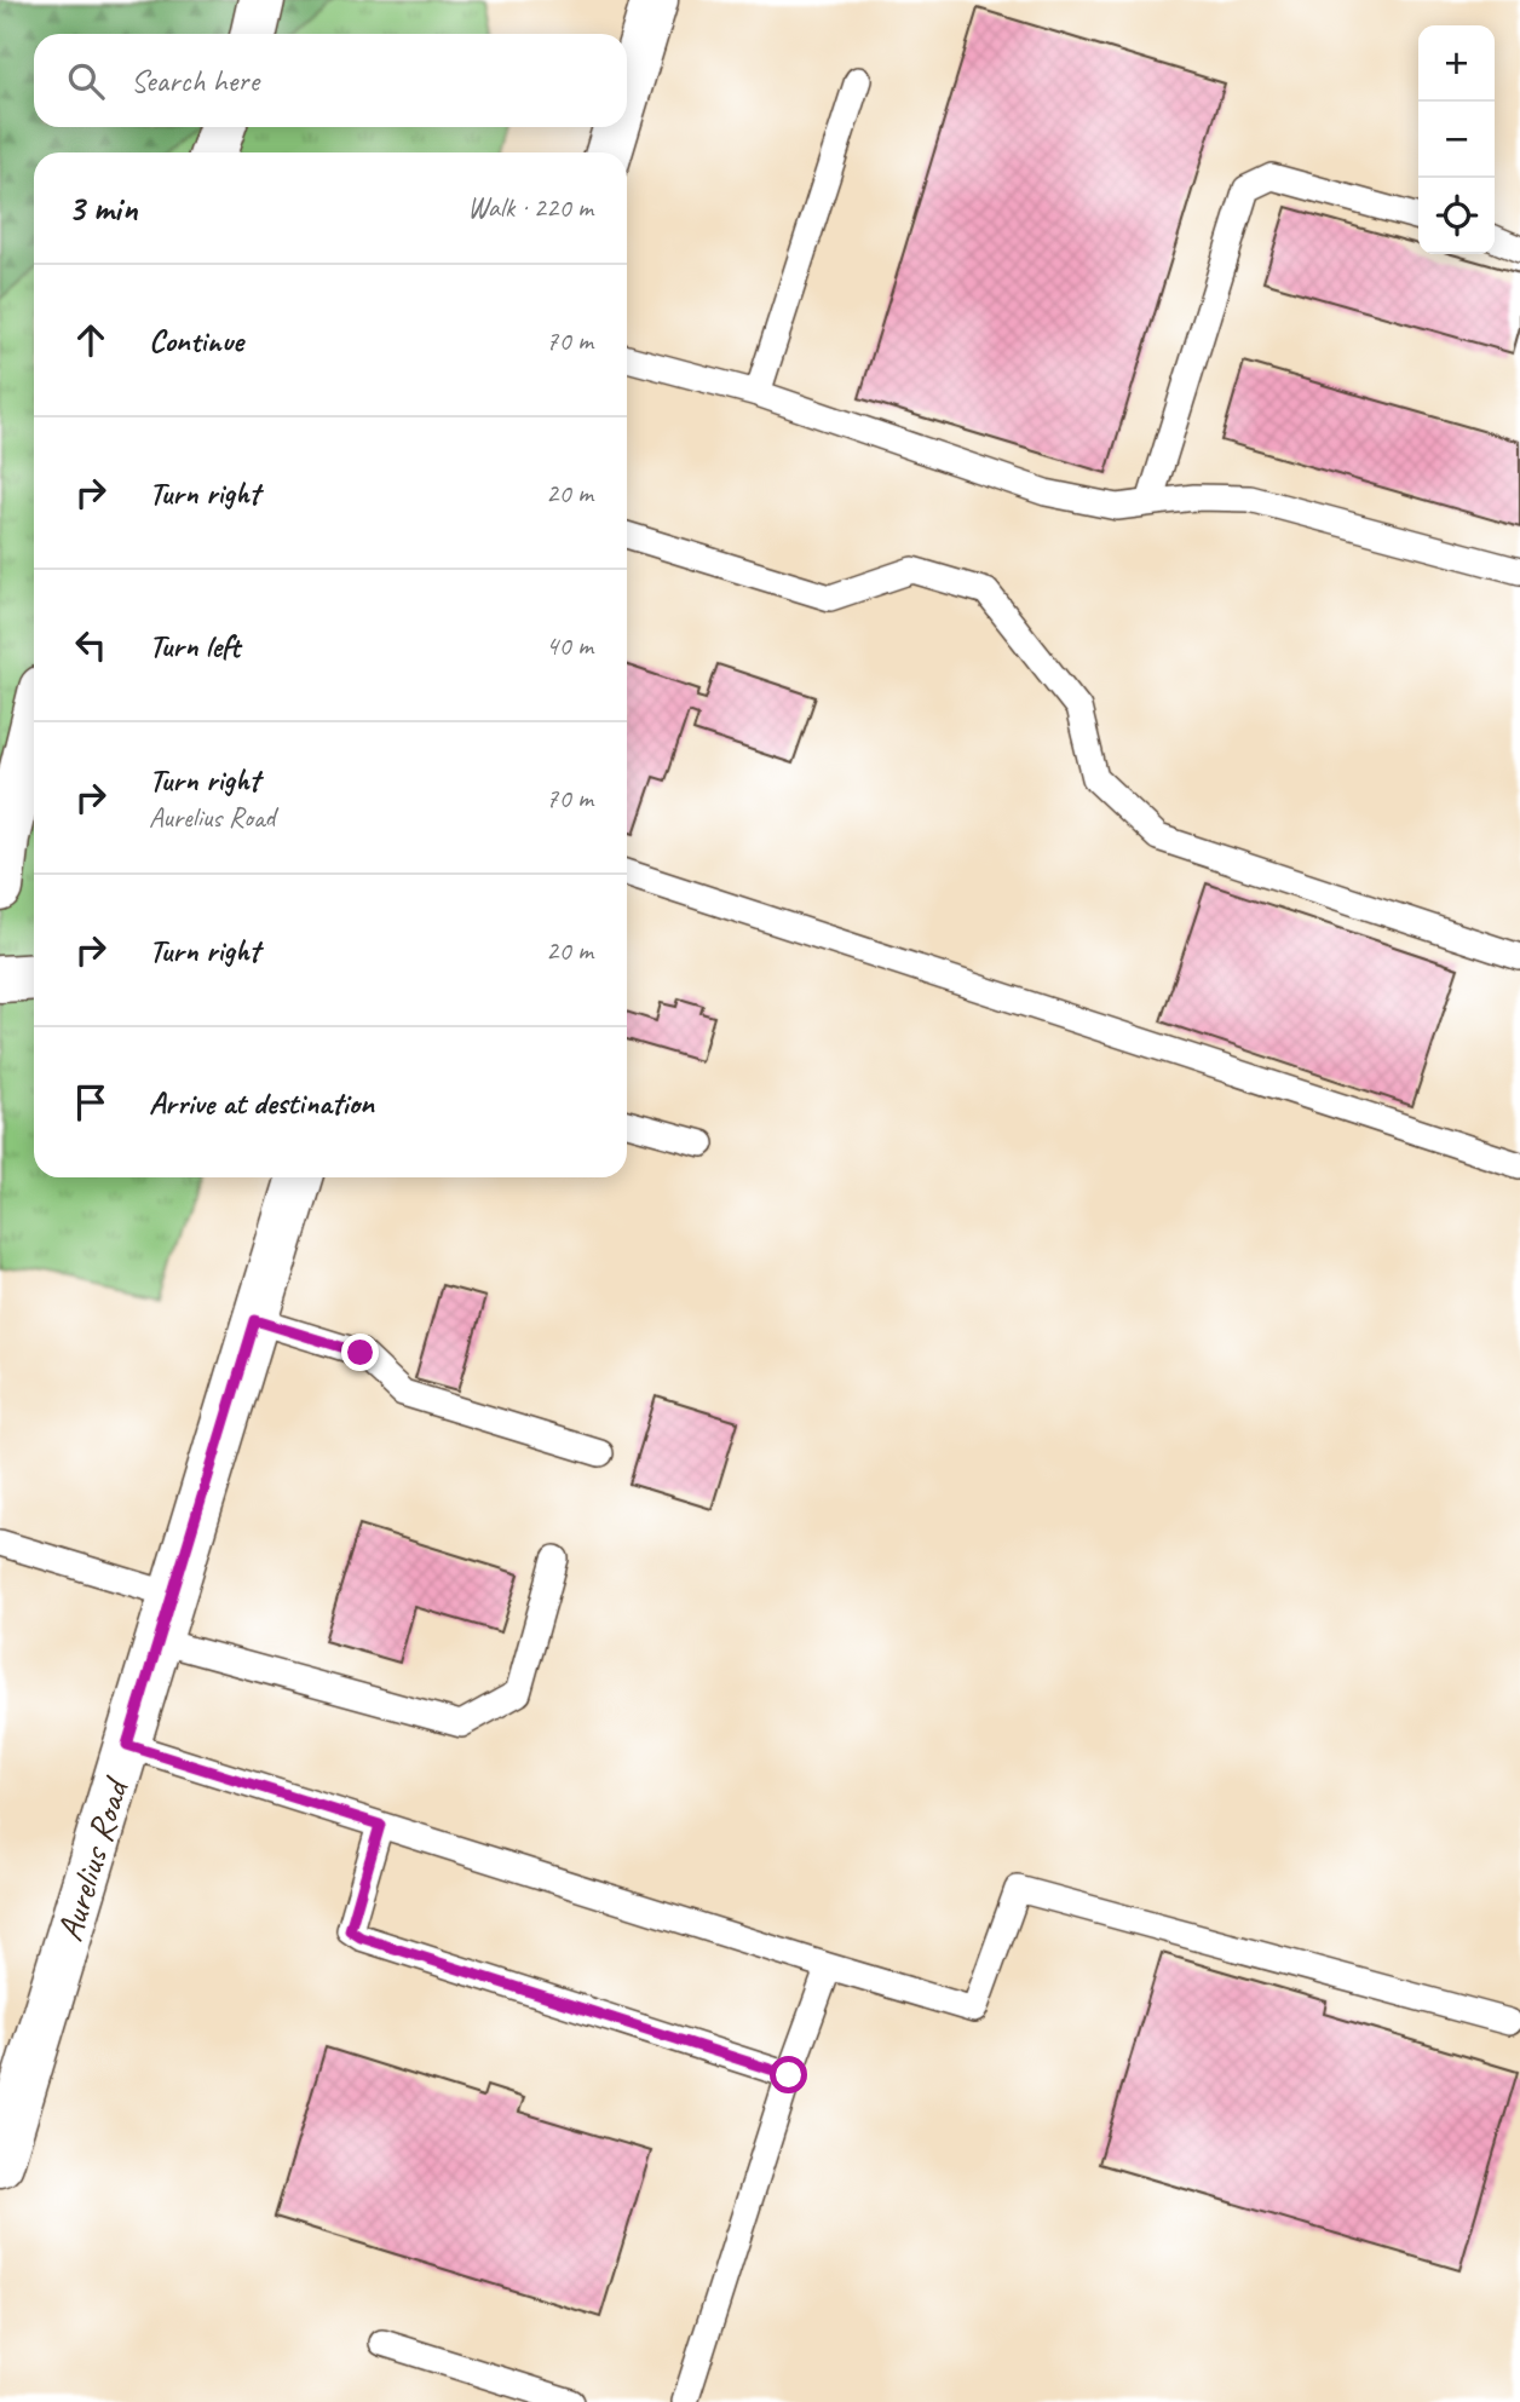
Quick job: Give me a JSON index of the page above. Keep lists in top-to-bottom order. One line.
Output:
{"streets":{"street":["Aurelius Road"]},"page":{"map_buttons":["+","−"],"search":"Search here","heading":["3 min","Walk · 220 m"],"list":[["Continue","70 m"],["Turn right","20 m"],["Turn left","40 m"],["Turn right","Aurelius Road","70 m"],["Turn right","20 m"],"Arrive at destination"]}}
